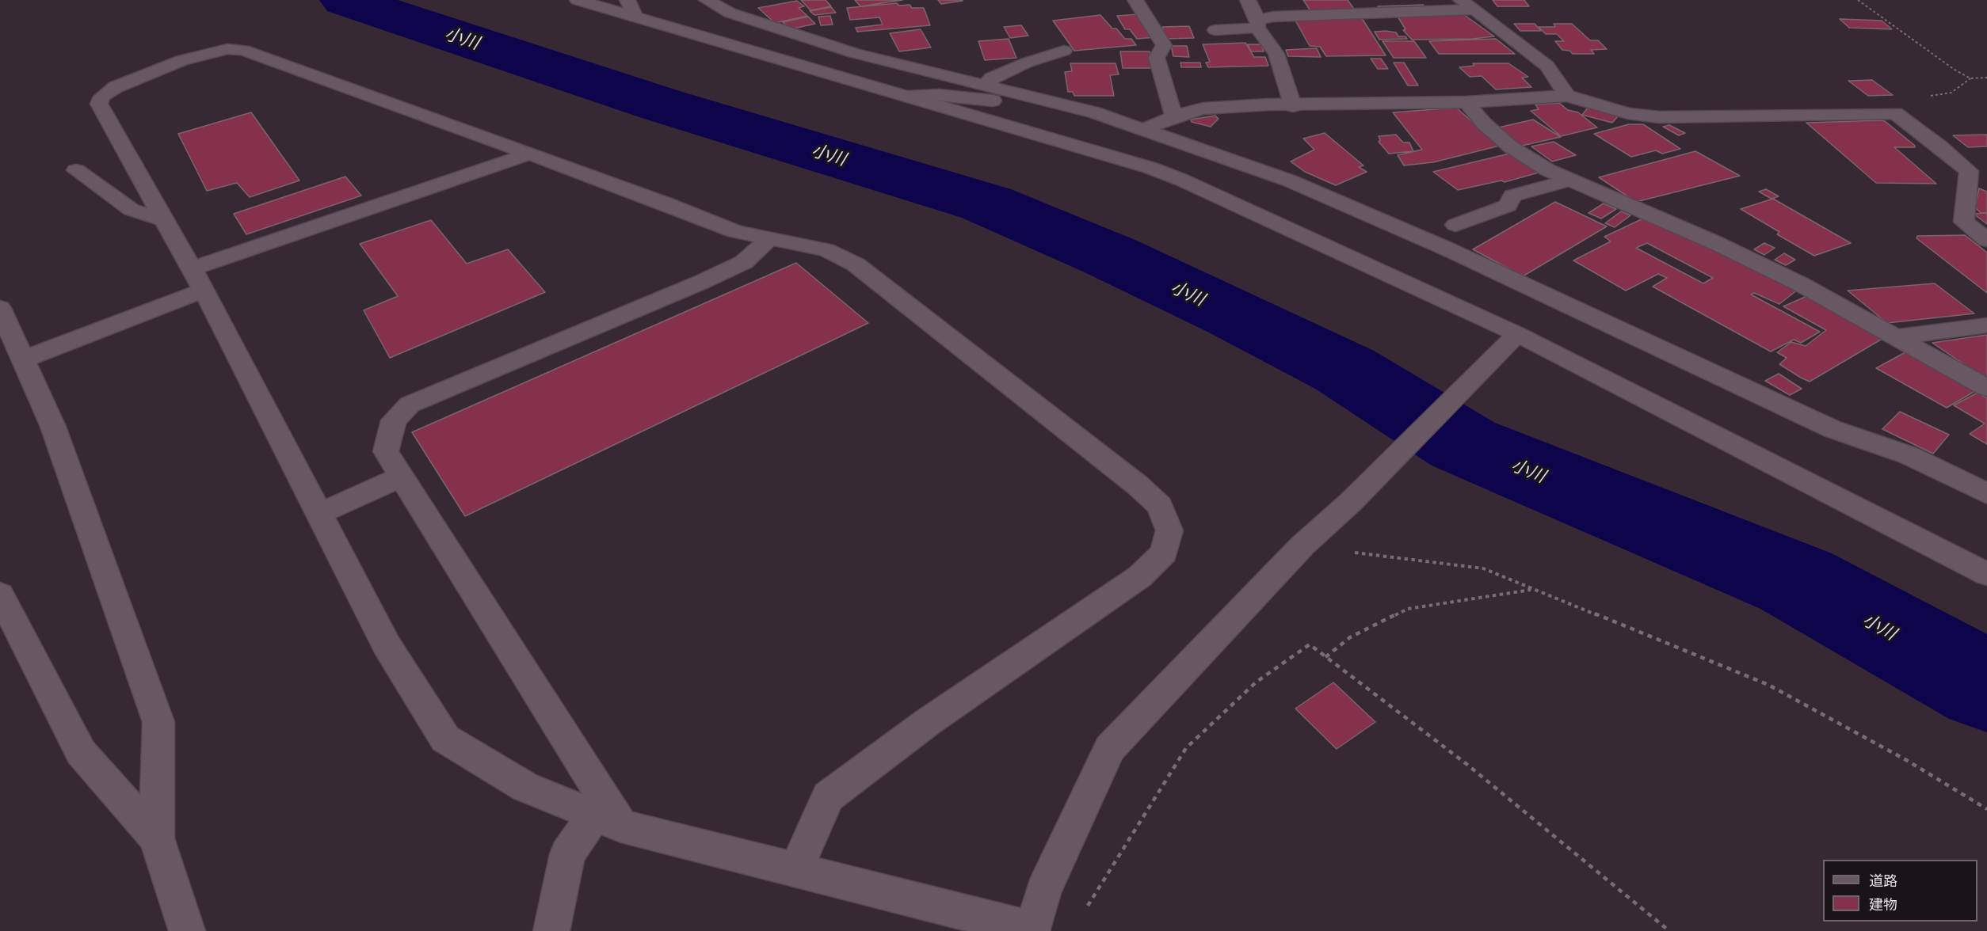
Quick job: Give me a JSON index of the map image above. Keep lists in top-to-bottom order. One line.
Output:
{"water":["小川"],"legend":["道路","建物"]}
